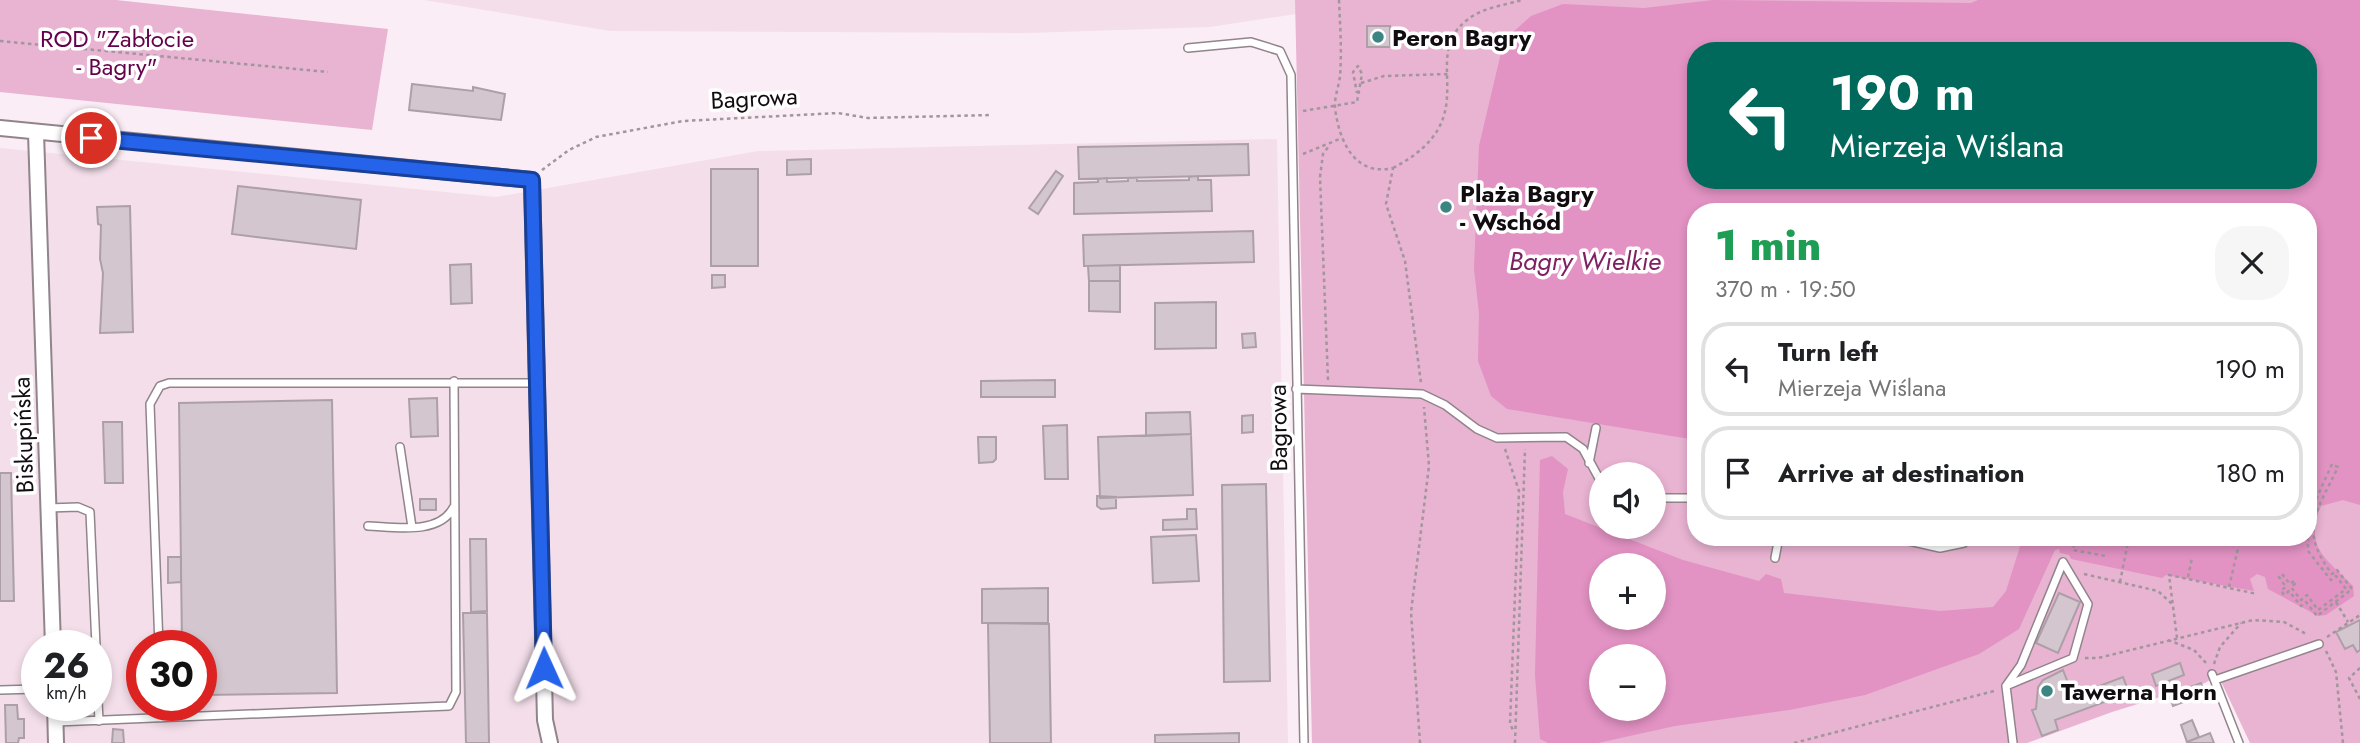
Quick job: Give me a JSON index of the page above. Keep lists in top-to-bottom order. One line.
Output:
{"streets":{"street":["Biskupińska"],"lane":["Bagrowa"]},"water":["Bagry Wielkie"],"parks":["ROD \"Zabłocie - Bagry\""],"places":["Peron Bagry","Plaża Bagry - Wschód","Tawerna Horn"],"page":{"turn":["190 m","Mierzeja Wiślana"],"heading":["1 min","370 m · 19:50"],"list":[{"name":"Turn left","note":"Mierzeja Wiślana","value":"190 m"},{"name":"Arrive at destination","value":"180 m"}],"map_buttons":["+","−"],"speed":"26 km/h","limit":"30"}}
